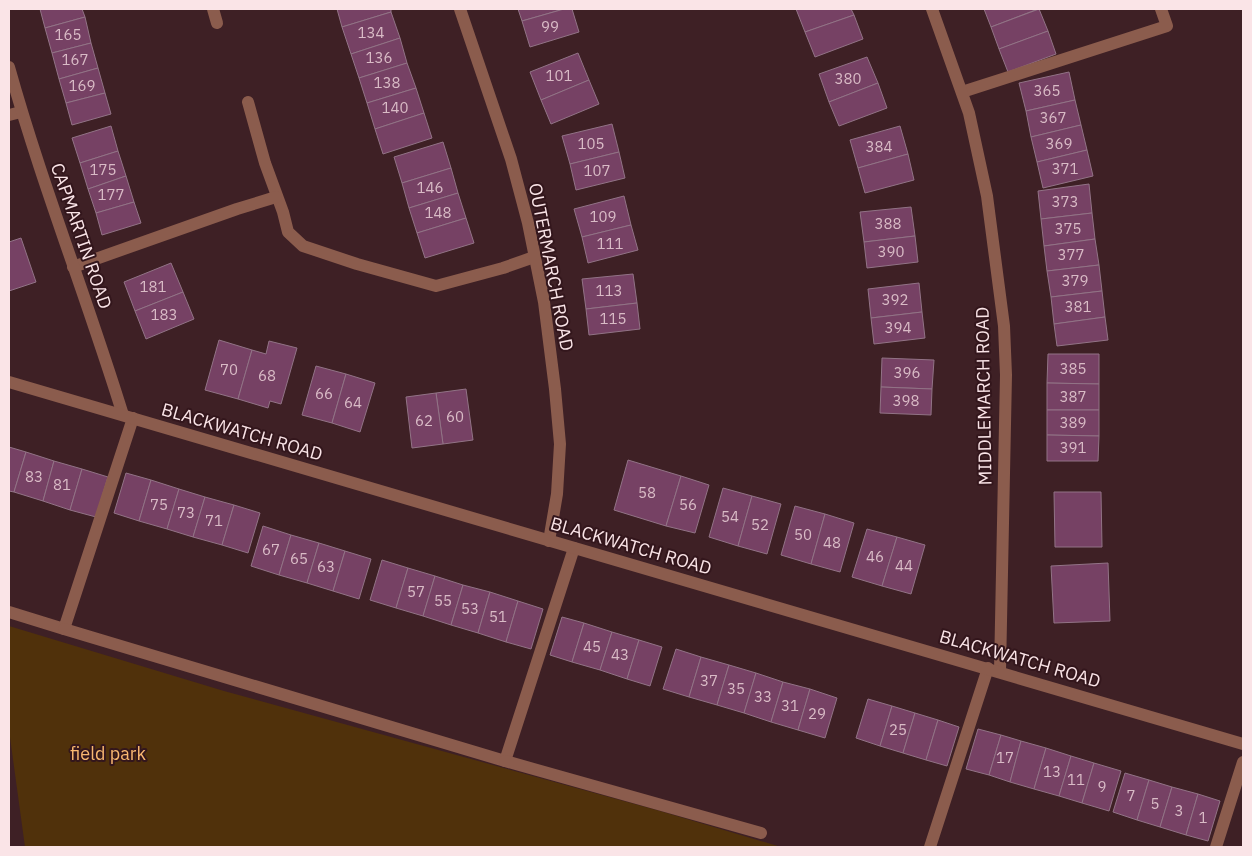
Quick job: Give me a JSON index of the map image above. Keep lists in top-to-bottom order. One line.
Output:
{"streets":{"street":["CAPMARTIN ROAD","OUTERMARCH ROAD","MIDDLEMARCH ROAD","BLACKWATCH ROAD"]},"crossings":[["CAPMARTIN ROAD","BLACKWATCH ROAD"],["OUTERMARCH ROAD","BLACKWATCH ROAD"],["MIDDLEMARCH ROAD","BLACKWATCH ROAD"]],"parks":["field park"],"house_numbers":["99","134","165","136","167","101","380","138","169","365","140","367","105","369","384","371","175","107","146","177","373","148","109","388","375","111","390","377","379","181","113","392","381","183","115","394","385","70","396","68","66","387","398","64","60","62","389","391","83","81","58","75","56","73","54","71","52","50","48","67","46","65","44","63","57","55","53","51","45","43","37","35","33","31","29","25","17","13","11","9","7","5","3","1"]}
